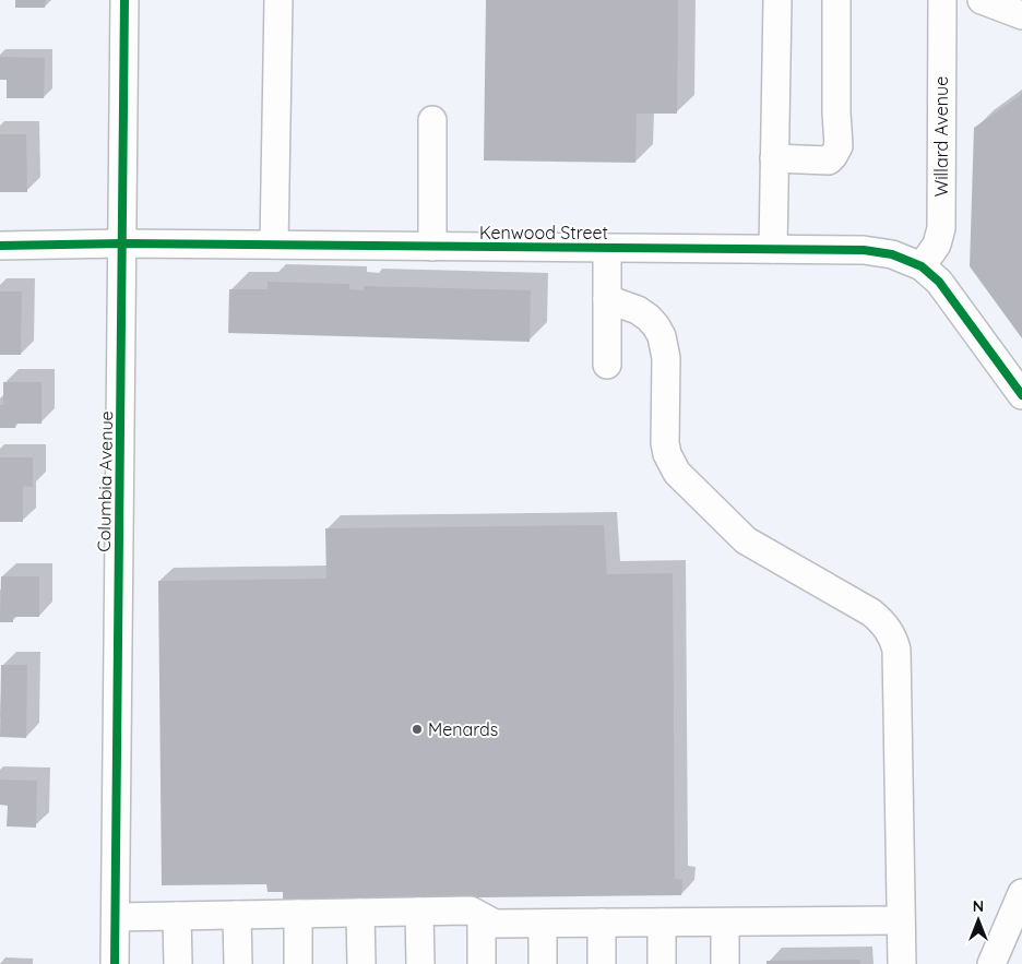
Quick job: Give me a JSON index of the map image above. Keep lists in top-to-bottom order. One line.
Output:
{"streets":{"street":["Willard Avenue","Kenwood Street","Columbia Avenue"]},"crossings":[["Willard Avenue","Kenwood Street"],["Kenwood Street","Columbia Avenue"]],"places":["Menards"],"north":"top"}
